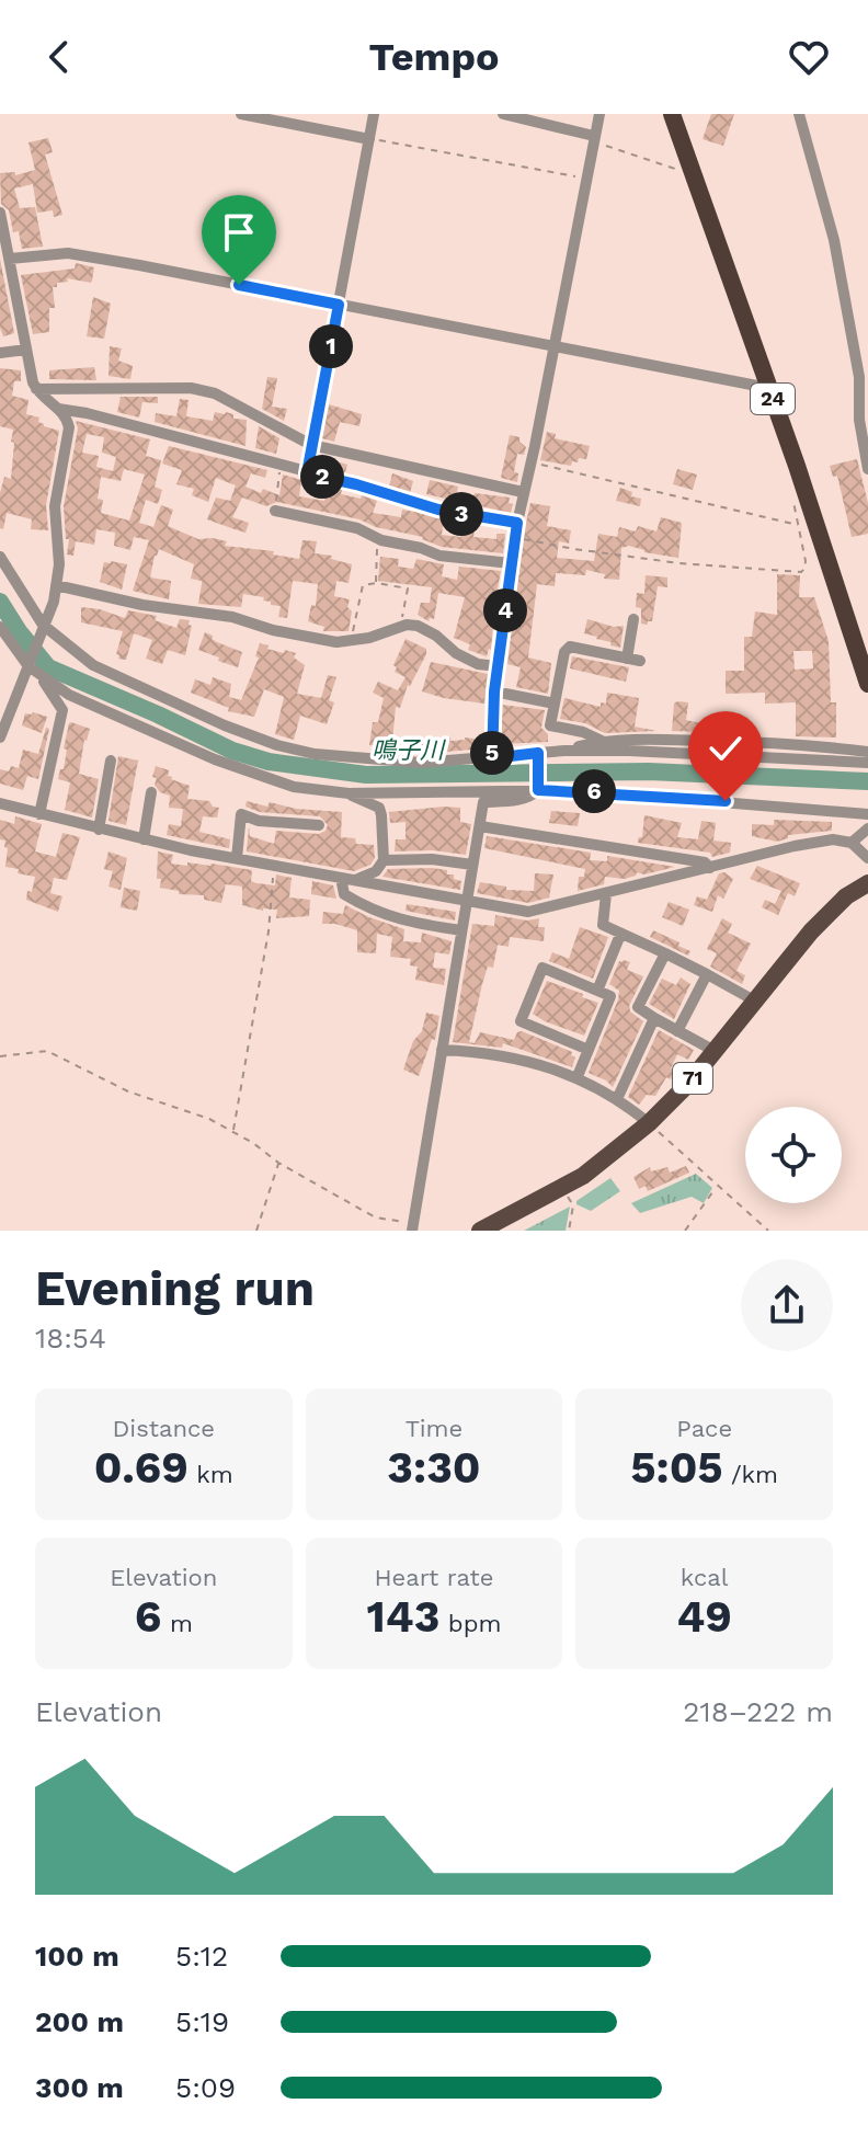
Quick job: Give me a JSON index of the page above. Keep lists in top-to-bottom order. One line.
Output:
{"streets":{"highway":["24"],"main road":["71"]},"water":["鳴子川"],"page":{"header":"Tempo","pins":["1","2","3","4","5","6"],"heading":["Evening run","18:54"],"stats":[["Distance","0.69 km"],["Time","3:30"],["Pace","5:05 /km"],["Elevation","6 m"],["Heart rate","143 bpm"],["kcal","49"]],"chart":["Elevation","218–222 m"],"list":[{"name":"100 m","note":"5:12"},{"name":"200 m","note":"5:19"},{"name":"300 m","note":"5:09"}]}}
